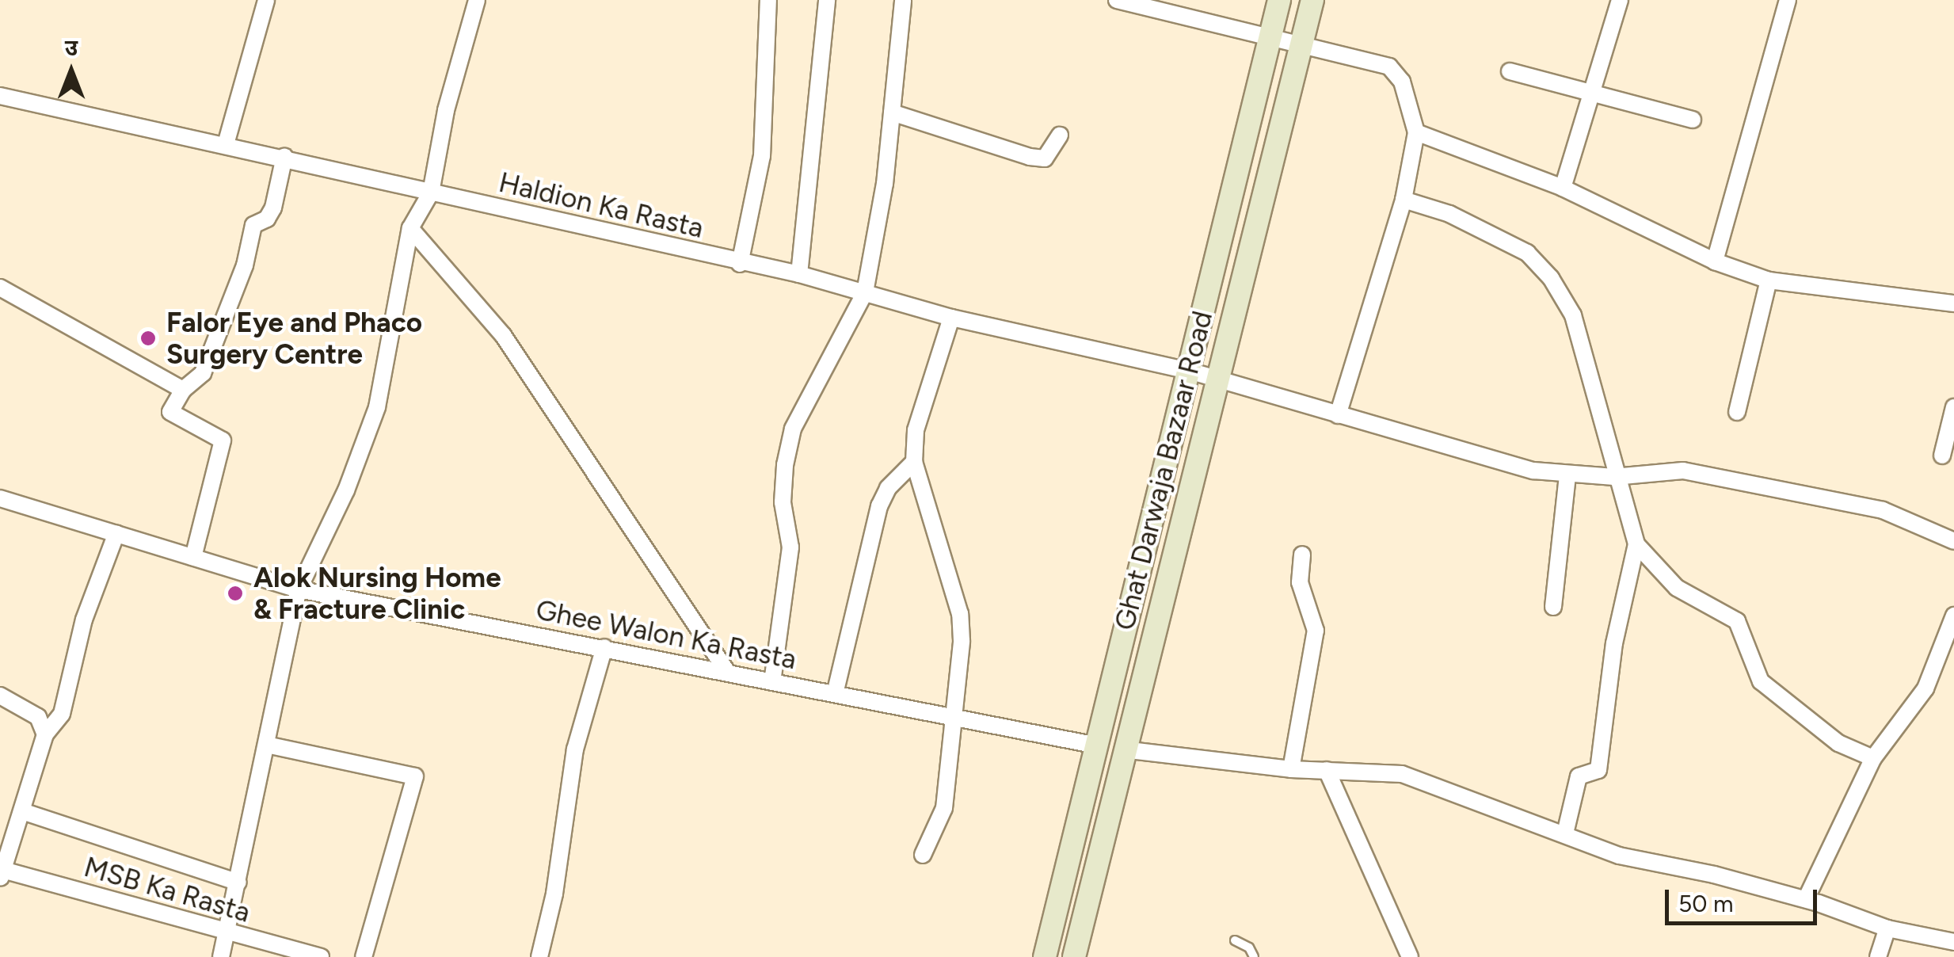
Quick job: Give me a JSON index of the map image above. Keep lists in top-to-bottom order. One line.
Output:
{"streets":{"street":["Haldion Ka Rasta","Ghat Darwaja Bazaar Road","Ghee Walon Ka Rasta","MSB Ka Rasta"]},"crossings":[["Haldion Ka Rasta","Ghat Darwaja Bazaar Road"]],"places":["Falor Eye and Phaco Surgery Centre","Alok Nursing Home & Fracture Clinic"],"scale_bar":"50 m","north":"top"}
